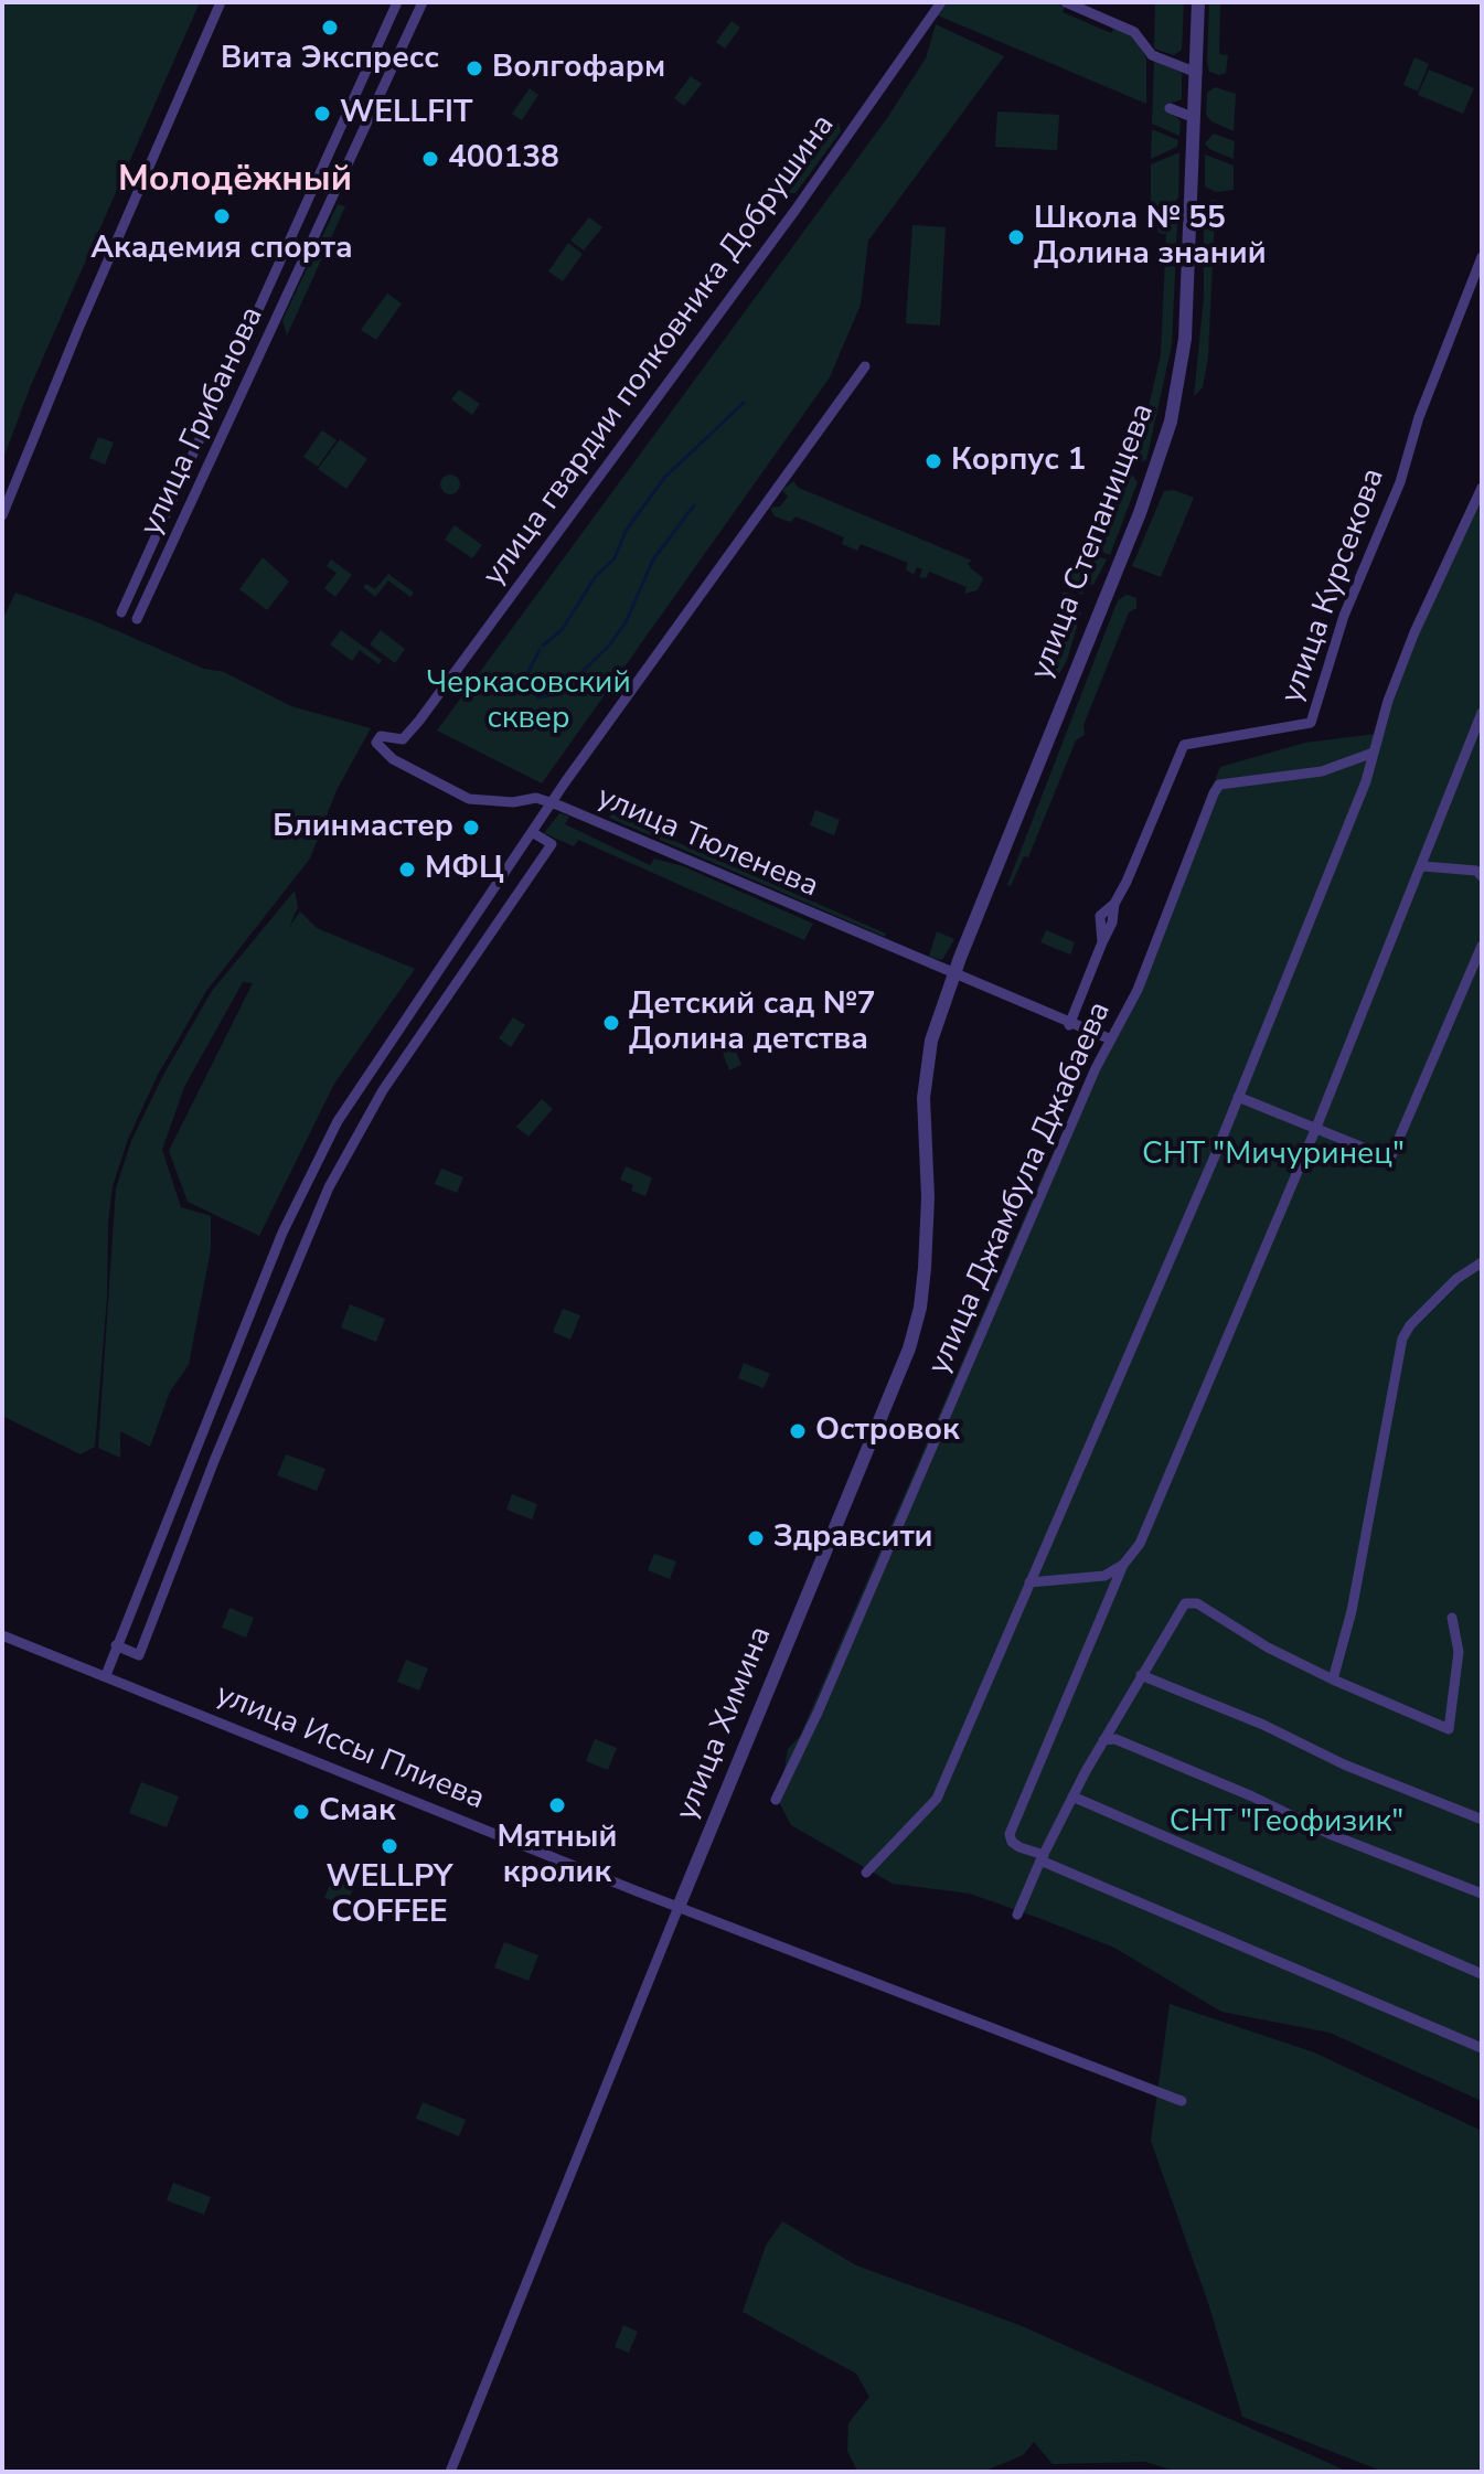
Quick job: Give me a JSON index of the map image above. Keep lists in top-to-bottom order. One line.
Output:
{"streets":{"street":["улица гвардии полковника Добрушина","улица Грибанова","улица Степанищева","улица Курсекова","улица Тюленева","улица Джамбула Джабаева","улица Химина","улица Иссы Плиева"]},"crossings":[["улица гвардии полковника Добрушина","улица Тюленева"],["улица Степанищева","улица Тюленева"],["улица Степанищева","улица Химина"],["улица Курсекова","улица Тюленева"],["улица Тюленева","улица Джамбула Джабаева"],["улица Тюленева","улица Химина"],["улица Химина","улица Иссы Плиева"]],"districts":["Молодёжный"],"parks":["Черкасовский сквер","СНТ \"Мичуринец\"","СНТ \"Геофизик\""],"places":["Вита Экспресс","Волгофарм","WELLFIT","400138","Академия спорта","Школа № 55 Долина знаний","Корпус 1","Блинмастер","МФЦ","Детский сад №7 Долина детства","Островок","Здравсити","Мятный кролик","Смак","WELLPY COFFEE"]}
